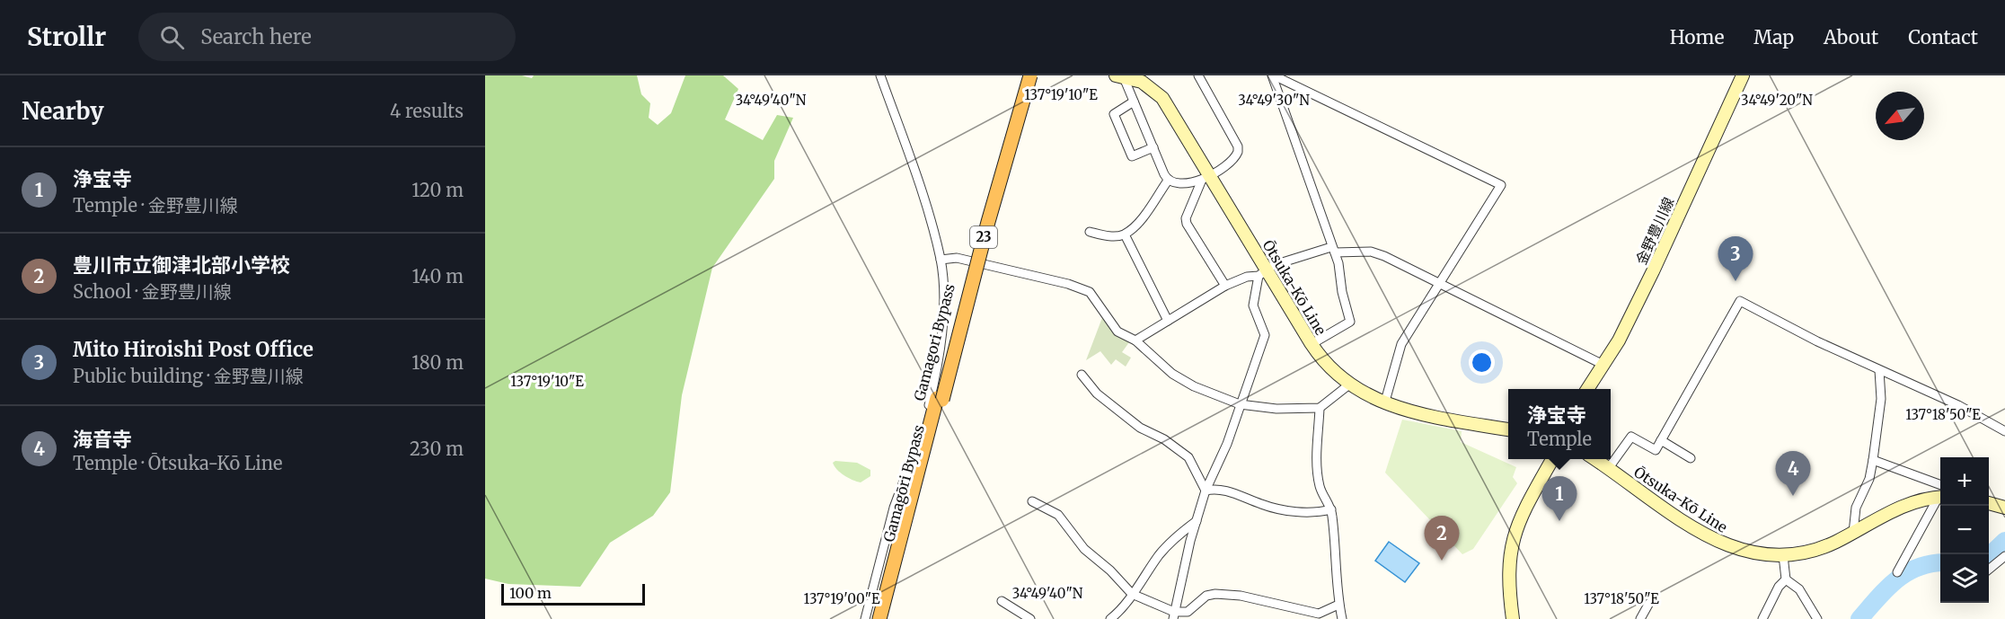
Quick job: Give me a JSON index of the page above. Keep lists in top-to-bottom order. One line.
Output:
{"streets":{"highway":["23","Gamagori Bypass","Gamagōri Bypass"],"main road":["金野豊川線","Ōtsuka-Kō Line"]},"crossings":[["Gamagori Bypass","Gamagōri Bypass"]],"scale_bar":"100 m","north":"bottom left","page":{"header":"Strollr","search":"Search here","nav":["Home","Map","About","Contact"],"heading":["Nearby","4 results"],"list":[{"mark":"1","name":"浄宝寺","note":"Temple · 金野豊川線","value":"120 m"},{"mark":"2","name":"豊川市立御津北部小学校","note":"School · 金野豊川線","value":"140 m"},{"mark":"3","name":"Mito Hiroishi Post Office","note":"Public building · 金野豊川線","value":"180 m"},{"mark":"4","name":"海音寺","note":"Temple · Ōtsuka-Kō Line","value":"230 m"}],"pins":["3","4","1","2"],"popup":["浄宝寺","Temple"],"map_buttons":["+","−"],"scale":"100 m"},"coordinates":["137°19'10\"E","34°49'40\"N","34°49'30\"N","34°49'20\"N","137°18'50\"E","137°19'00\"E"]}
